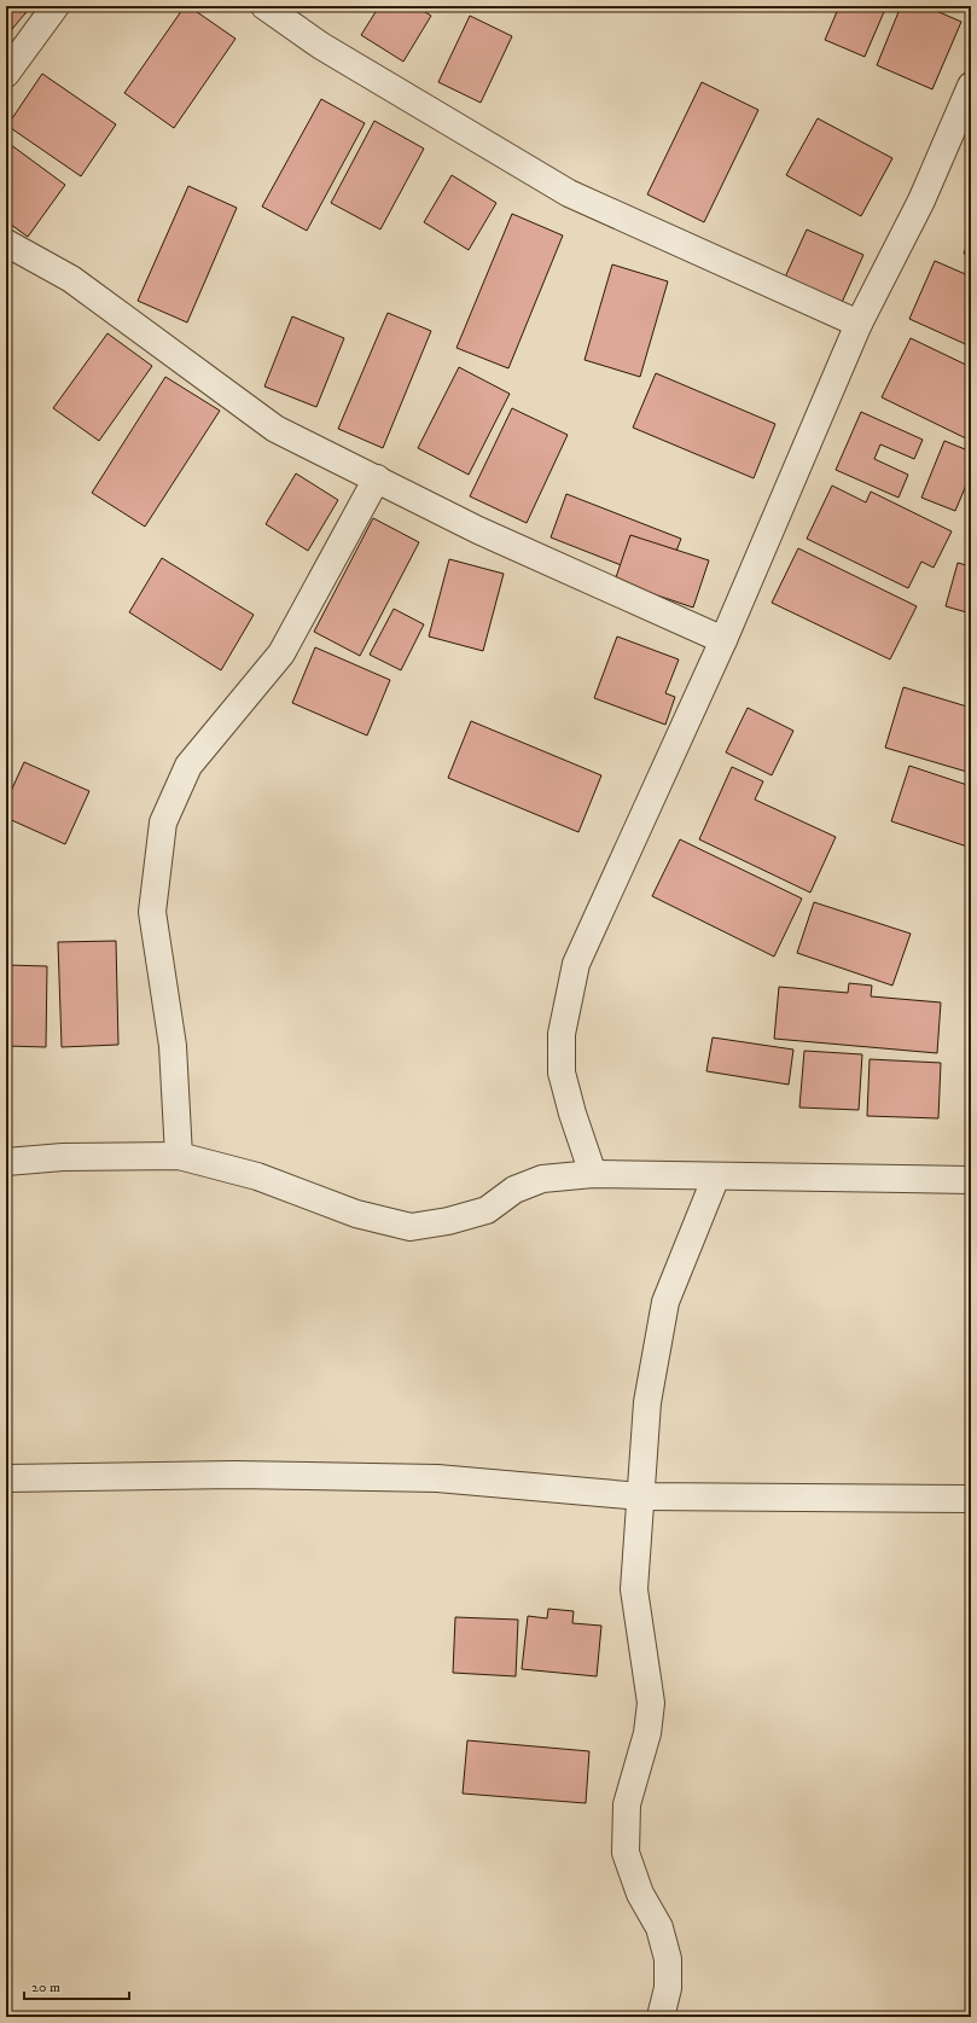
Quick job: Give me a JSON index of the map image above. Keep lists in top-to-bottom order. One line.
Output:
{"scale_bar":"20 m"}
